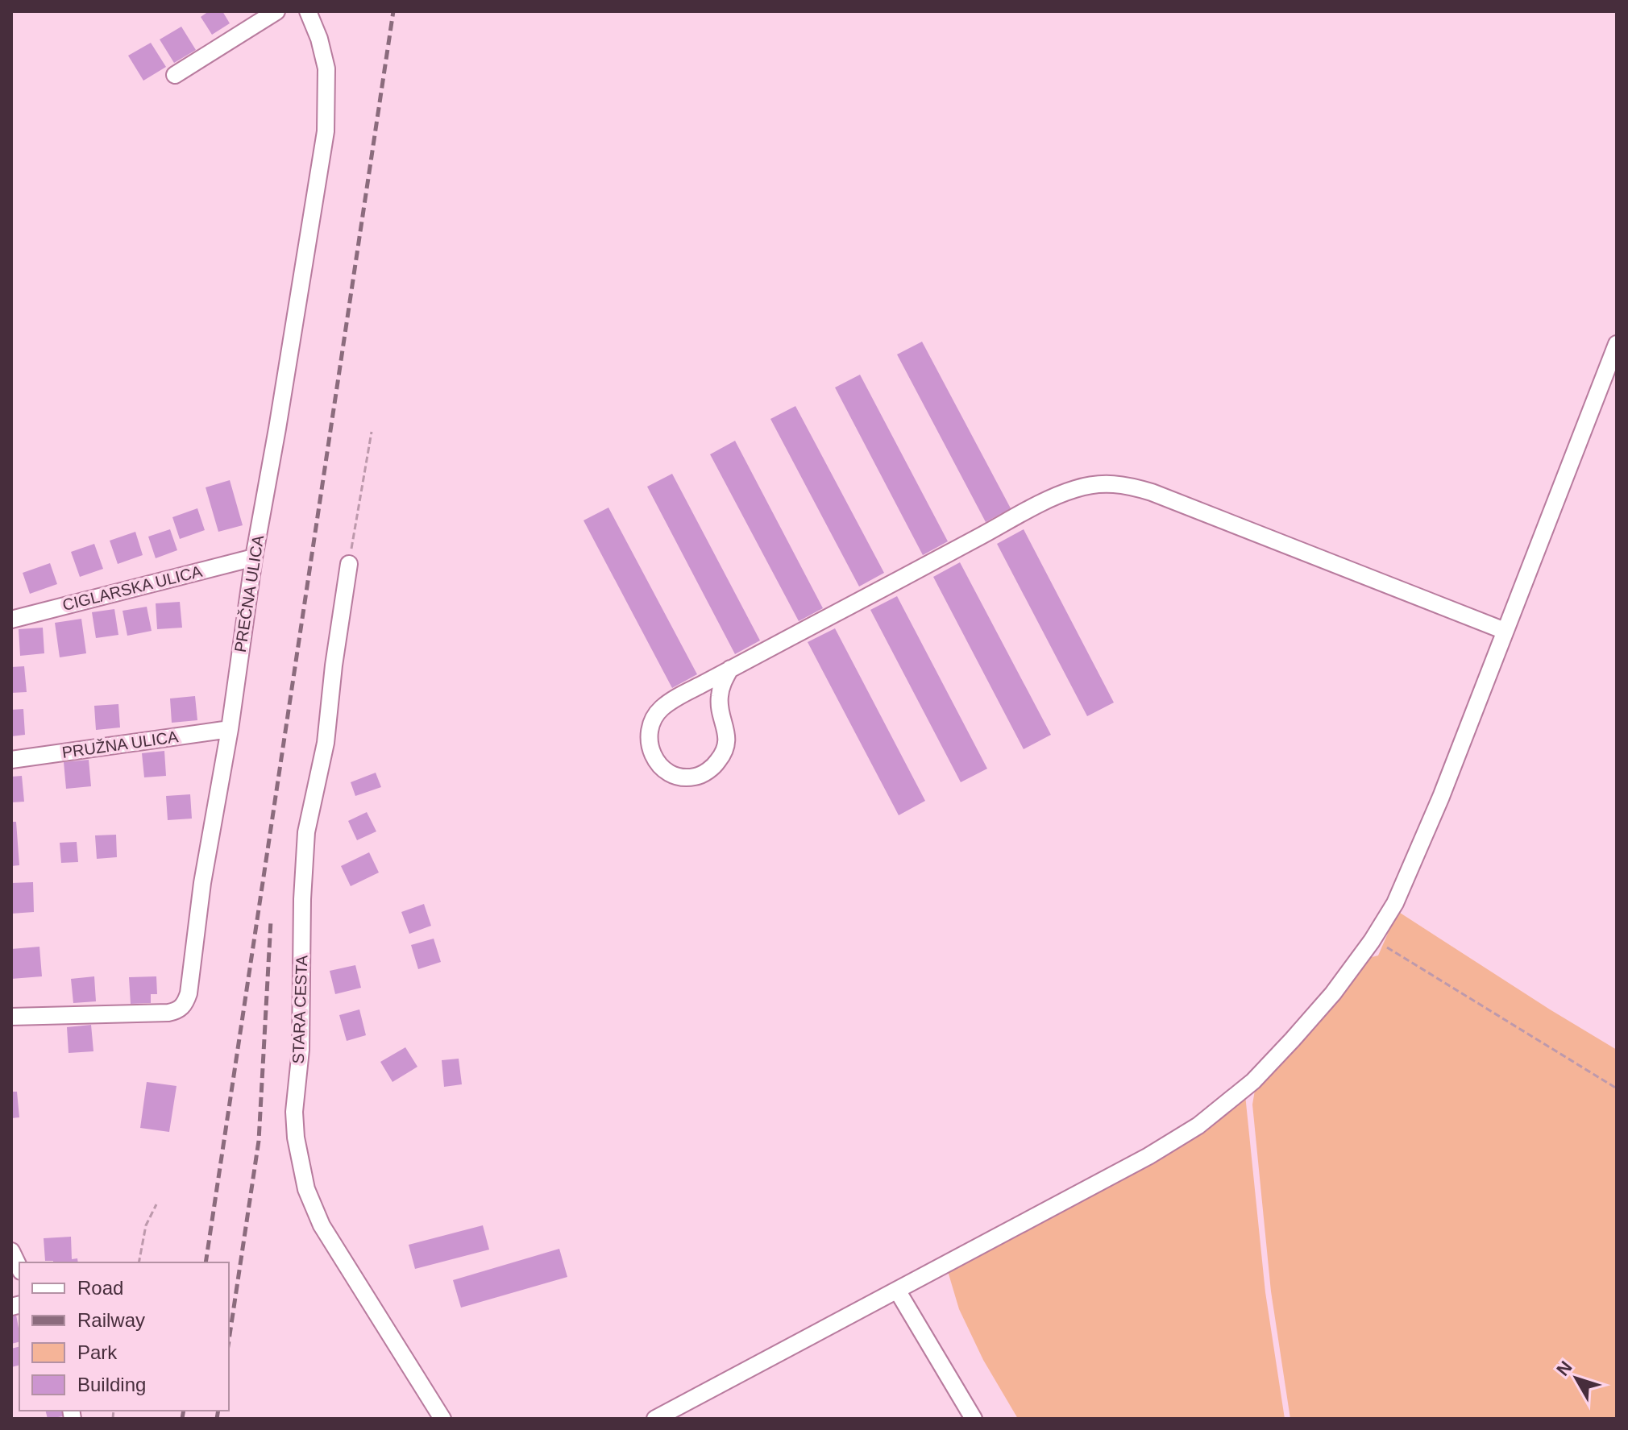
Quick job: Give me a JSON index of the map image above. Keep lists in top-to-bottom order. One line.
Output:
{"streets":{"street":["CIGLARSKA ULICA","PREČNA ULICA","PRUŽNA ULICA","STARA CESTA"]},"crossings":[["CIGLARSKA ULICA","PREČNA ULICA"],["PREČNA ULICA","PRUŽNA ULICA"]],"legend":["Road","Railway","Park","Building"],"north":"top left"}
